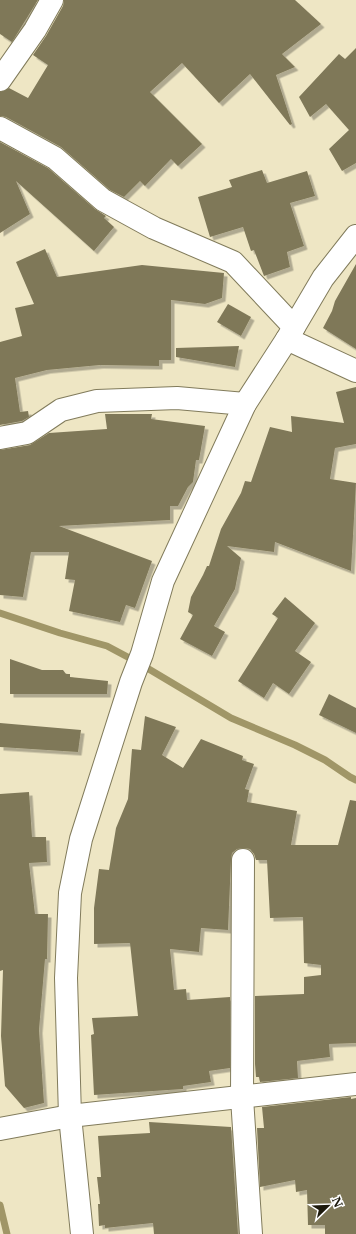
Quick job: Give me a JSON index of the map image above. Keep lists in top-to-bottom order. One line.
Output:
{"north":"top right"}
